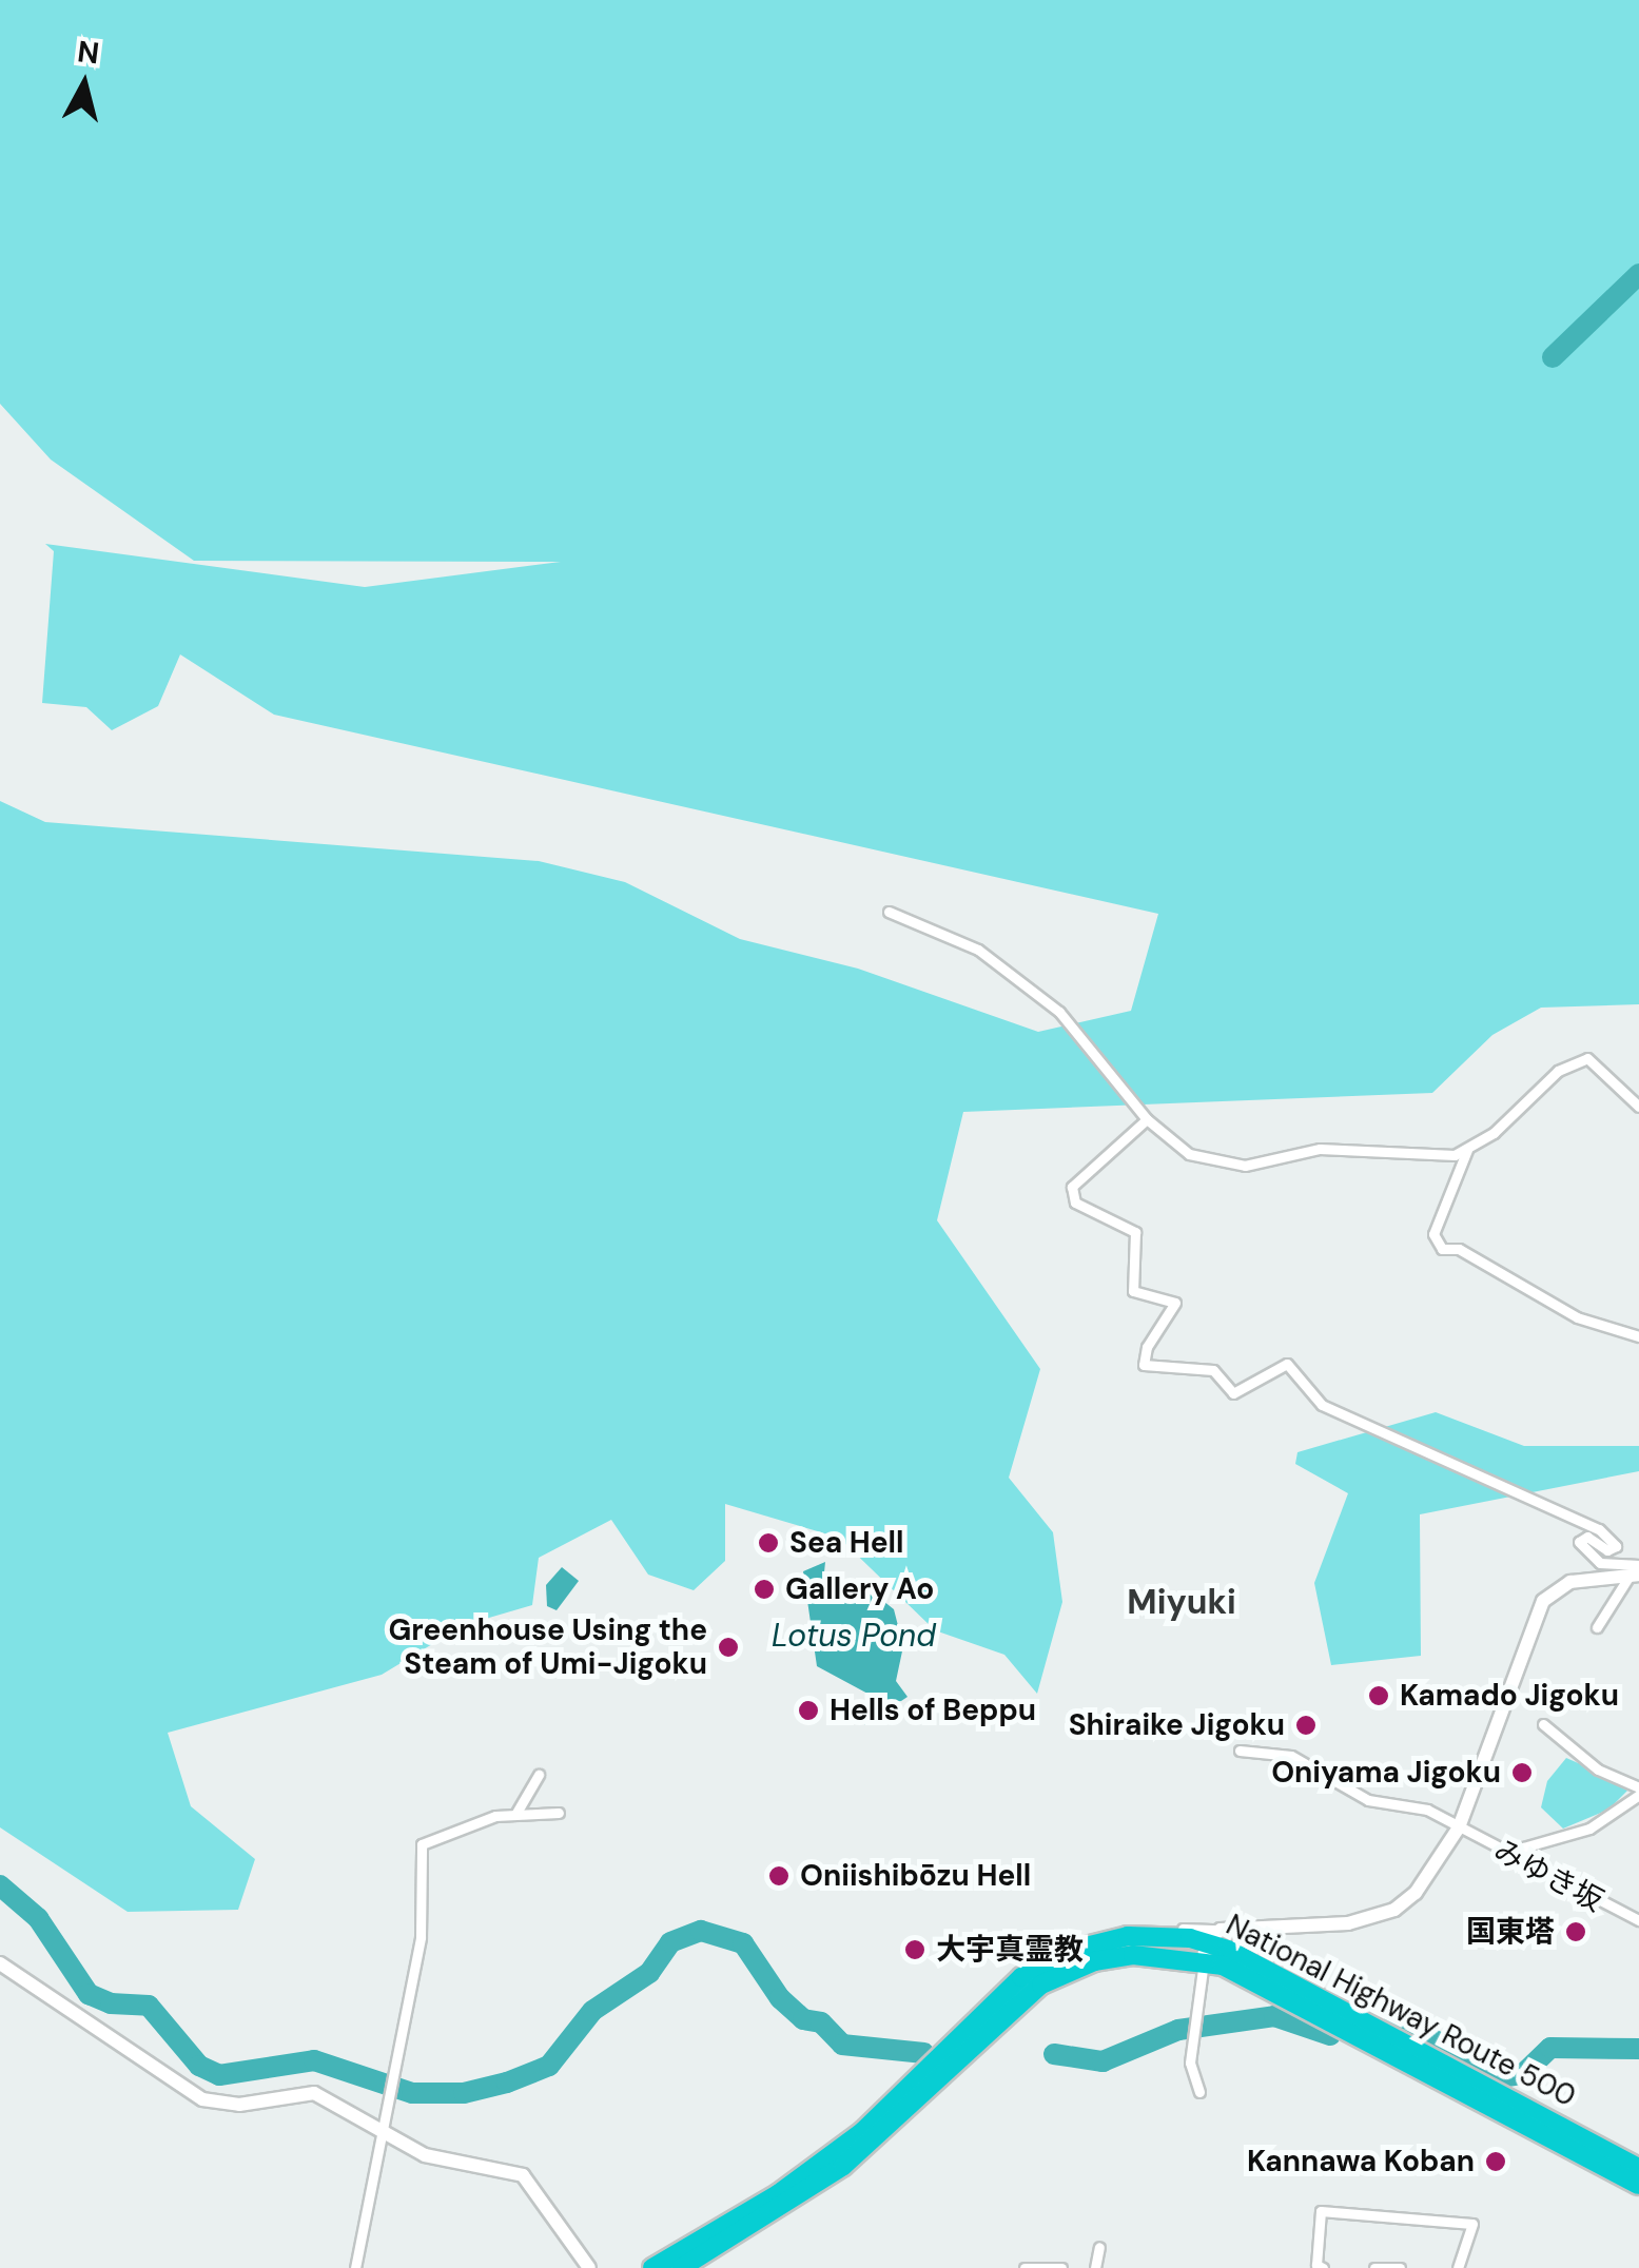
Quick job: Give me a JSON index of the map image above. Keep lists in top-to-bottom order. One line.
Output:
{"streets":{"highway":["National Highway Route 500"],"street":["みゆき坂"]},"districts":["Miyuki"],"water":["Lotus Pond"],"places":["Sea Hell","Gallery Ao","Greenhouse Using the Steam of Umi-Jigoku","Kamado Jigoku","Hells of Beppu","Shiraike Jigoku","Oniyama Jigoku","Oniishibōzu Hell","国東塔","大宇真霊教","Kannawa Koban"],"north":"top"}
